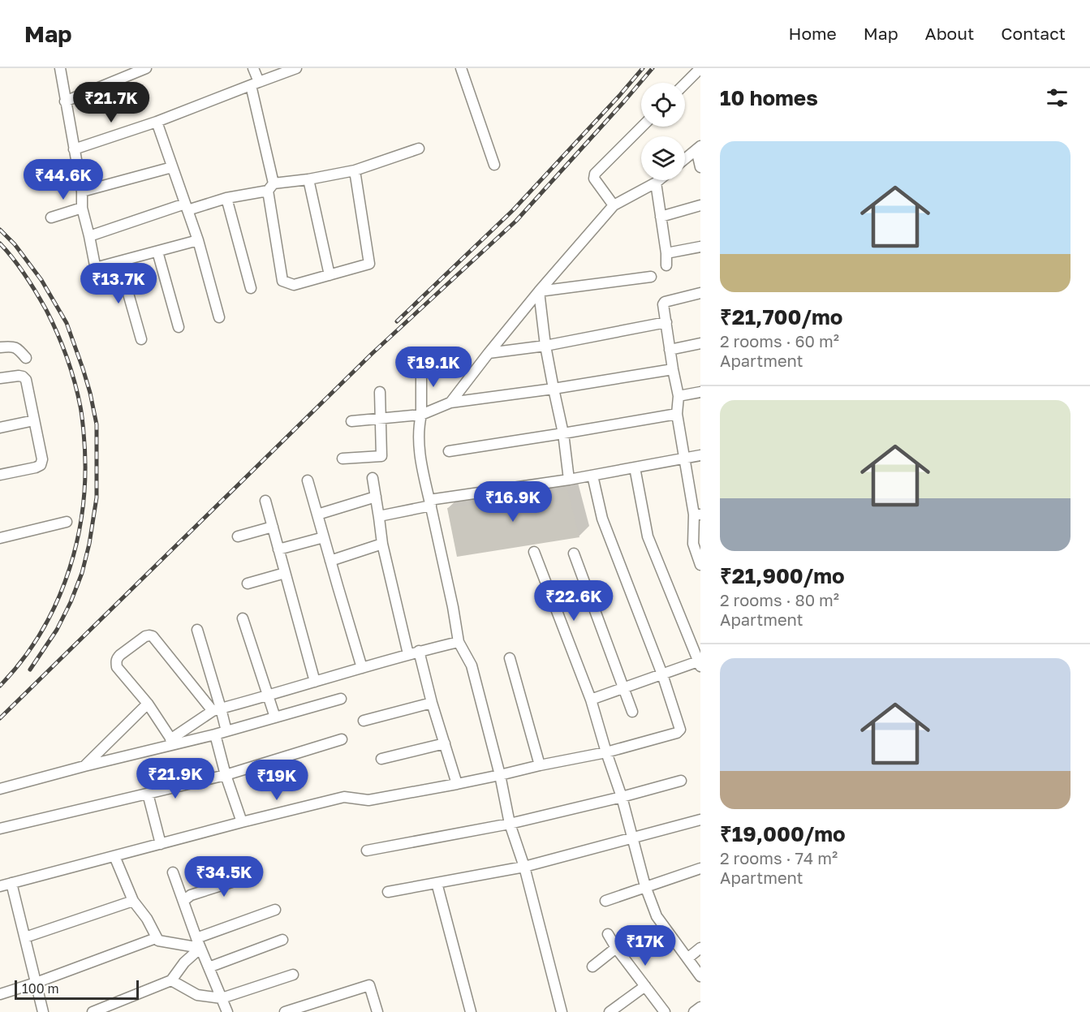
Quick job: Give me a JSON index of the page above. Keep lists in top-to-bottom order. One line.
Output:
{"scale_bar":"100 m","page":{"header":"Map","nav":["Home","Map","About","Contact"],"heading":"10 homes","price":["₹21.7K","₹44.6K","₹13.7K","₹19.1K","₹16.9K","₹22.6K","₹21.9K","₹19K","₹34.5K","₹17K"],"list":[{"name":"₹21,700/mo","note":"2 rooms · 60 m² · Apartment"},{"name":"₹21,900/mo","note":"2 rooms · 80 m² · Apartment"},{"name":"₹19,000/mo","note":"2 rooms · 74 m² · Apartment"}],"scale":"100 m"}}
